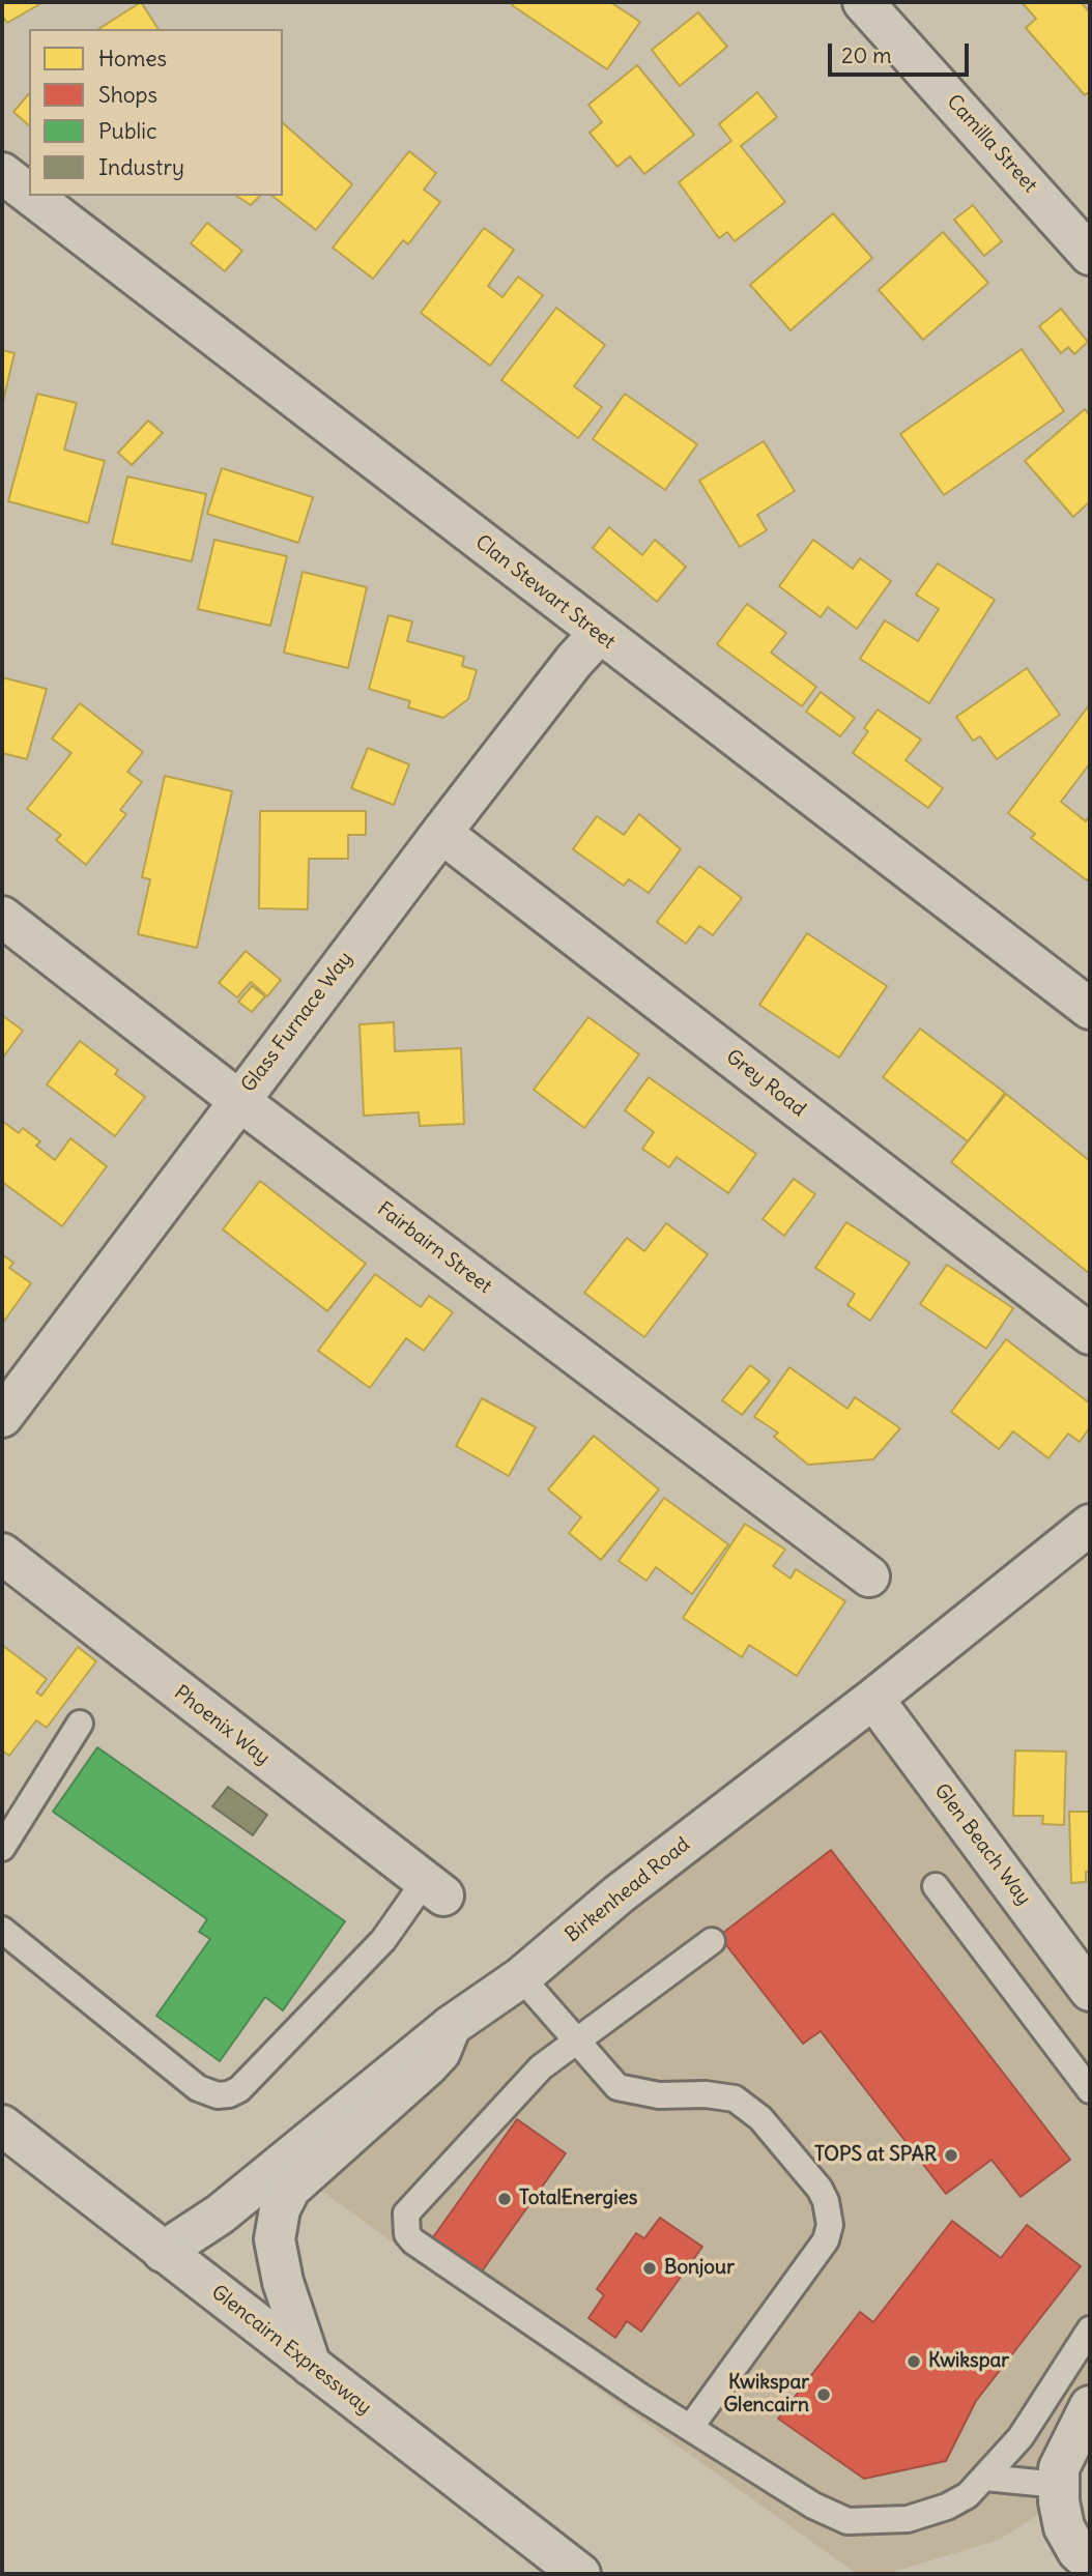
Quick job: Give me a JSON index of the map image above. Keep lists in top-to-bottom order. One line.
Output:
{"streets":{"street":["Camilla Street","Clan Stewart Street","Glass Furnace Way","Grey Road","Fairbairn Street","Phoenix Way","Glen Beach Way","Birkenhead Road","Glencairn Expressway"]},"crossings":[["Clan Stewart Street","Glass Furnace Way"],["Glass Furnace Way","Grey Road"],["Glass Furnace Way","Fairbairn Street"],["Glen Beach Way","Birkenhead Road"],["Birkenhead Road","Glencairn Expressway"]],"places":["TOPS at SPAR","TotalEnergies","Bonjour","Kwikspar","Kwikspar Glencairn"],"legend":["Homes","Shops","Public","Industry"],"scale_bar":"20 m"}
